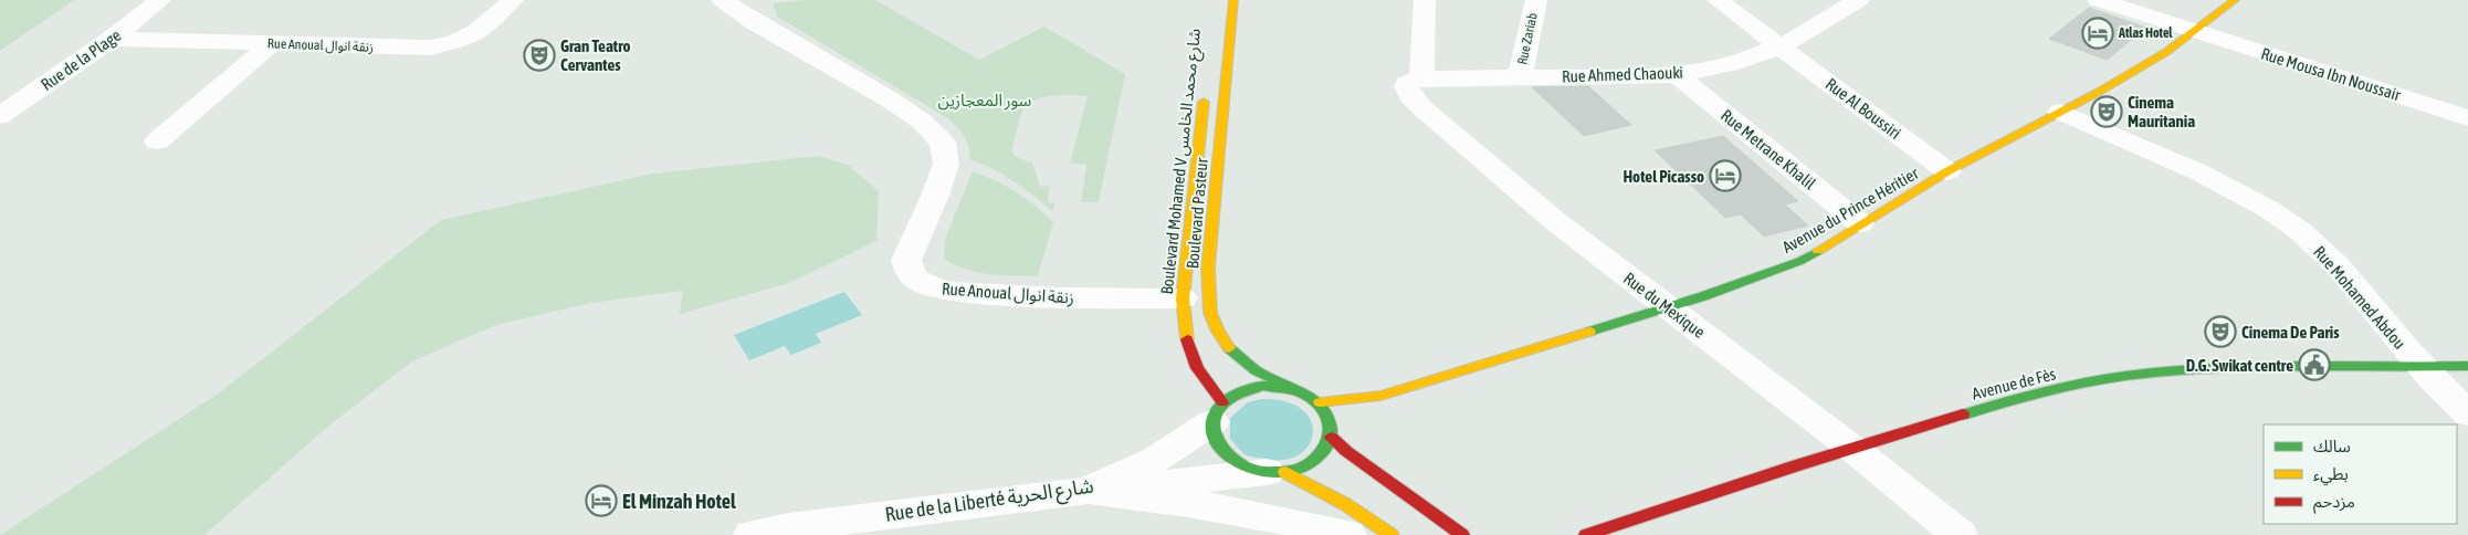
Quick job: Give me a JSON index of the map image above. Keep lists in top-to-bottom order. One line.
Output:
{"streets":{"street":["Rue Zariab","Rue Anoual زنقة انوال","Rue de la Plage","Rue Ahmed Chaouki","Rue Mousa Ibn Noussair","Rue Al Boussiri","Rue Metrane Khalil","Boulevard Mohamed V شارع محمد الخامس","Avenue du Prince Héritier","Boulevard Pasteur","Rue Mohamed Abdou","Rue du Mexique","Avenue de Fès","Rue de la Liberté شارع الحرية"]},"crossings":[["Rue Zariab","Rue Ahmed Chaouki"],["Rue Anoual زنقة انوال","Rue de la Plage"],["Rue Anoual زنقة انوال","Boulevard Mohamed V شارع محمد الخامس"],["Rue Ahmed Chaouki","Rue Al Boussiri"],["Rue Ahmed Chaouki","Rue Metrane Khalil"],["Rue Ahmed Chaouki","Rue du Mexique"],["Rue Mousa Ibn Noussair","Avenue du Prince Héritier"],["Rue Al Boussiri","Avenue du Prince Héritier"],["Rue Metrane Khalil","Avenue du Prince Héritier"],["Avenue du Prince Héritier","Boulevard Pasteur"],["Avenue du Prince Héritier","Rue Mohamed Abdou"],["Avenue du Prince Héritier","Rue du Mexique"],["Avenue du Prince Héritier","Rue de la Liberté شارع الحرية"],["Boulevard Pasteur","Rue de la Liberté شارع الحرية"],["Rue Mohamed Abdou","Avenue de Fès"],["Rue du Mexique","Avenue de Fès"]],"parks":["سور المعجازين"],"places":{"hotel":["Atlas Hotel","Hotel Picasso","El Minzah Hotel"],"theatre":["Gran Teatro Cervantes","Cinema Mauritania","Cinema De Paris"],"public building":["D.G. Swikat centre"]},"legend":["سالك","بطيء","مزدحم"]}
